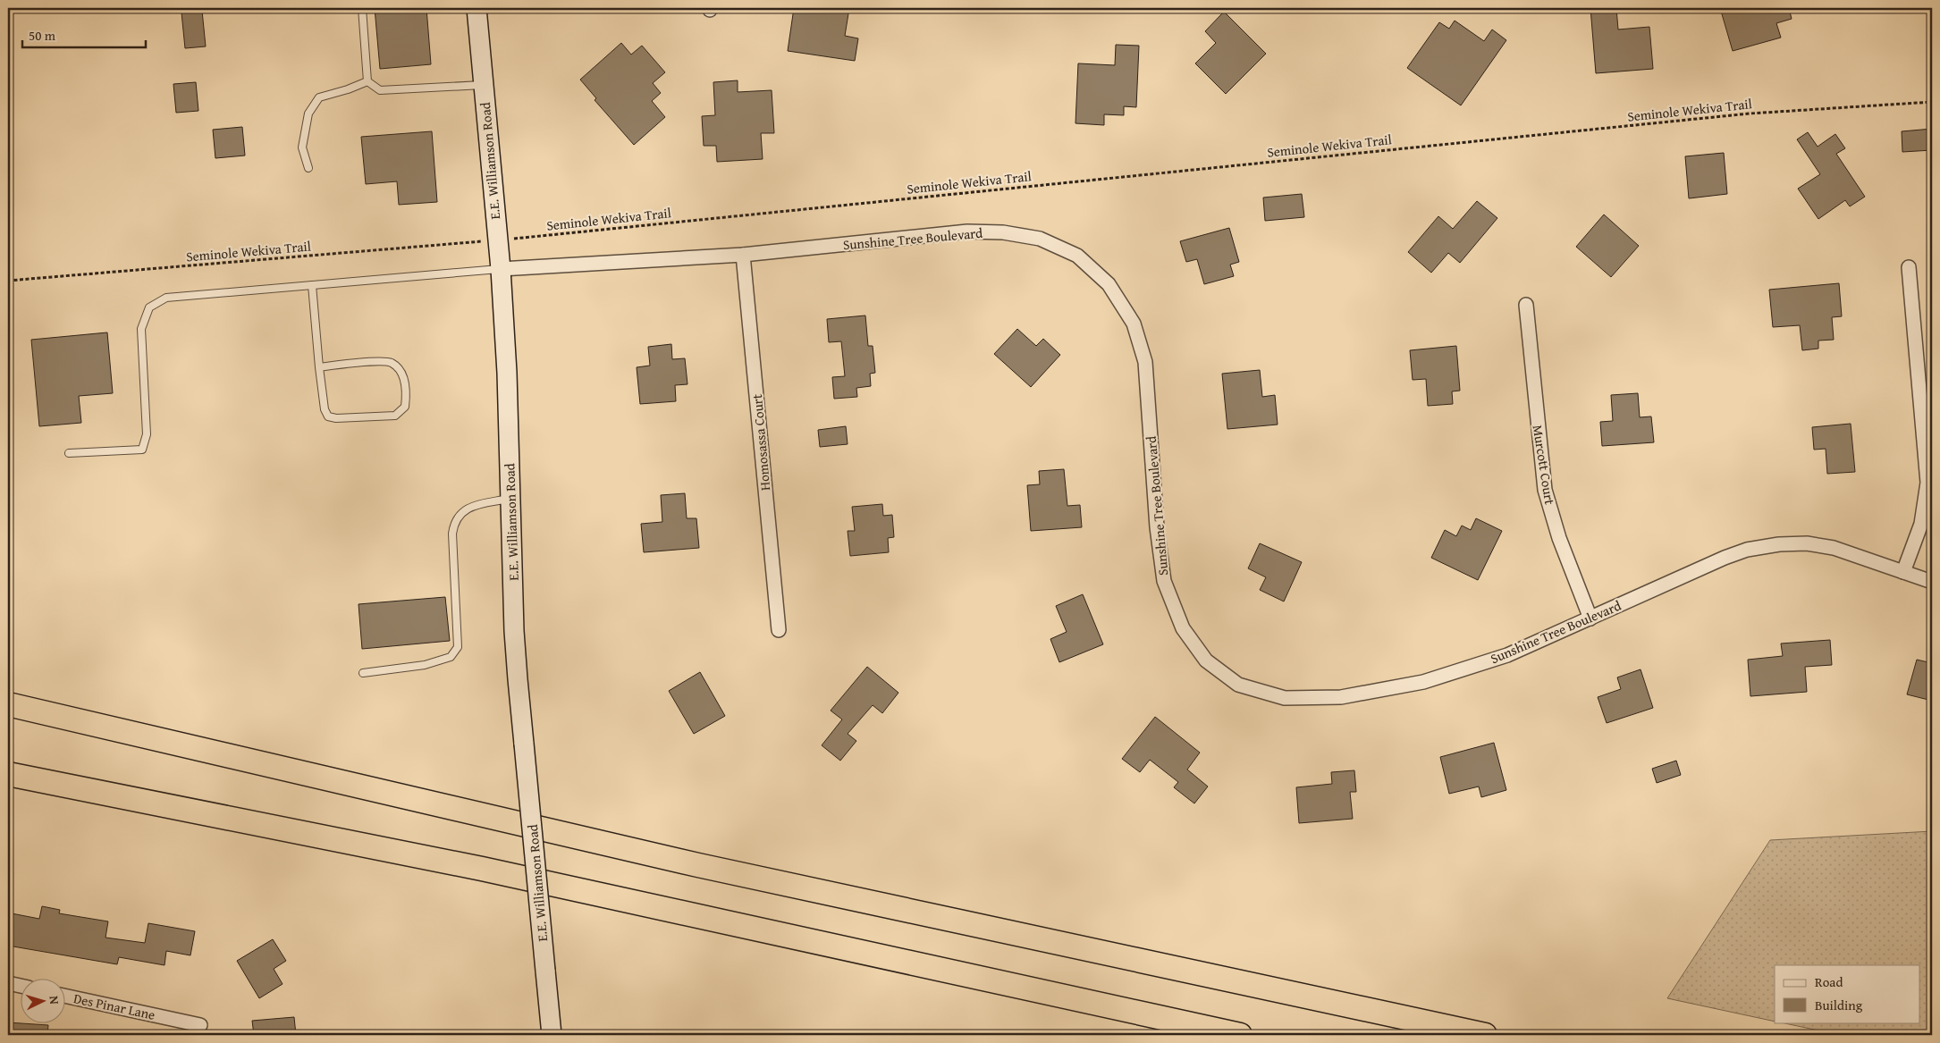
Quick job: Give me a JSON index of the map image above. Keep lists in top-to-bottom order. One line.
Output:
{"streets":{"street":["E.E. Williamson Road","Sunshine Tree Boulevard","Homosassa Court","Murcott Court","Des Pinar Lane"],"path":["Seminole Wekiva Trail"]},"crossings":[["Seminole Wekiva Trail","E.E. Williamson Road"],["E.E. Williamson Road","Sunshine Tree Boulevard"],["Sunshine Tree Boulevard","Homosassa Court"],["Sunshine Tree Boulevard","Murcott Court"]],"legend":["Road","Building"],"scale_bar":"50 m","north":"right"}
